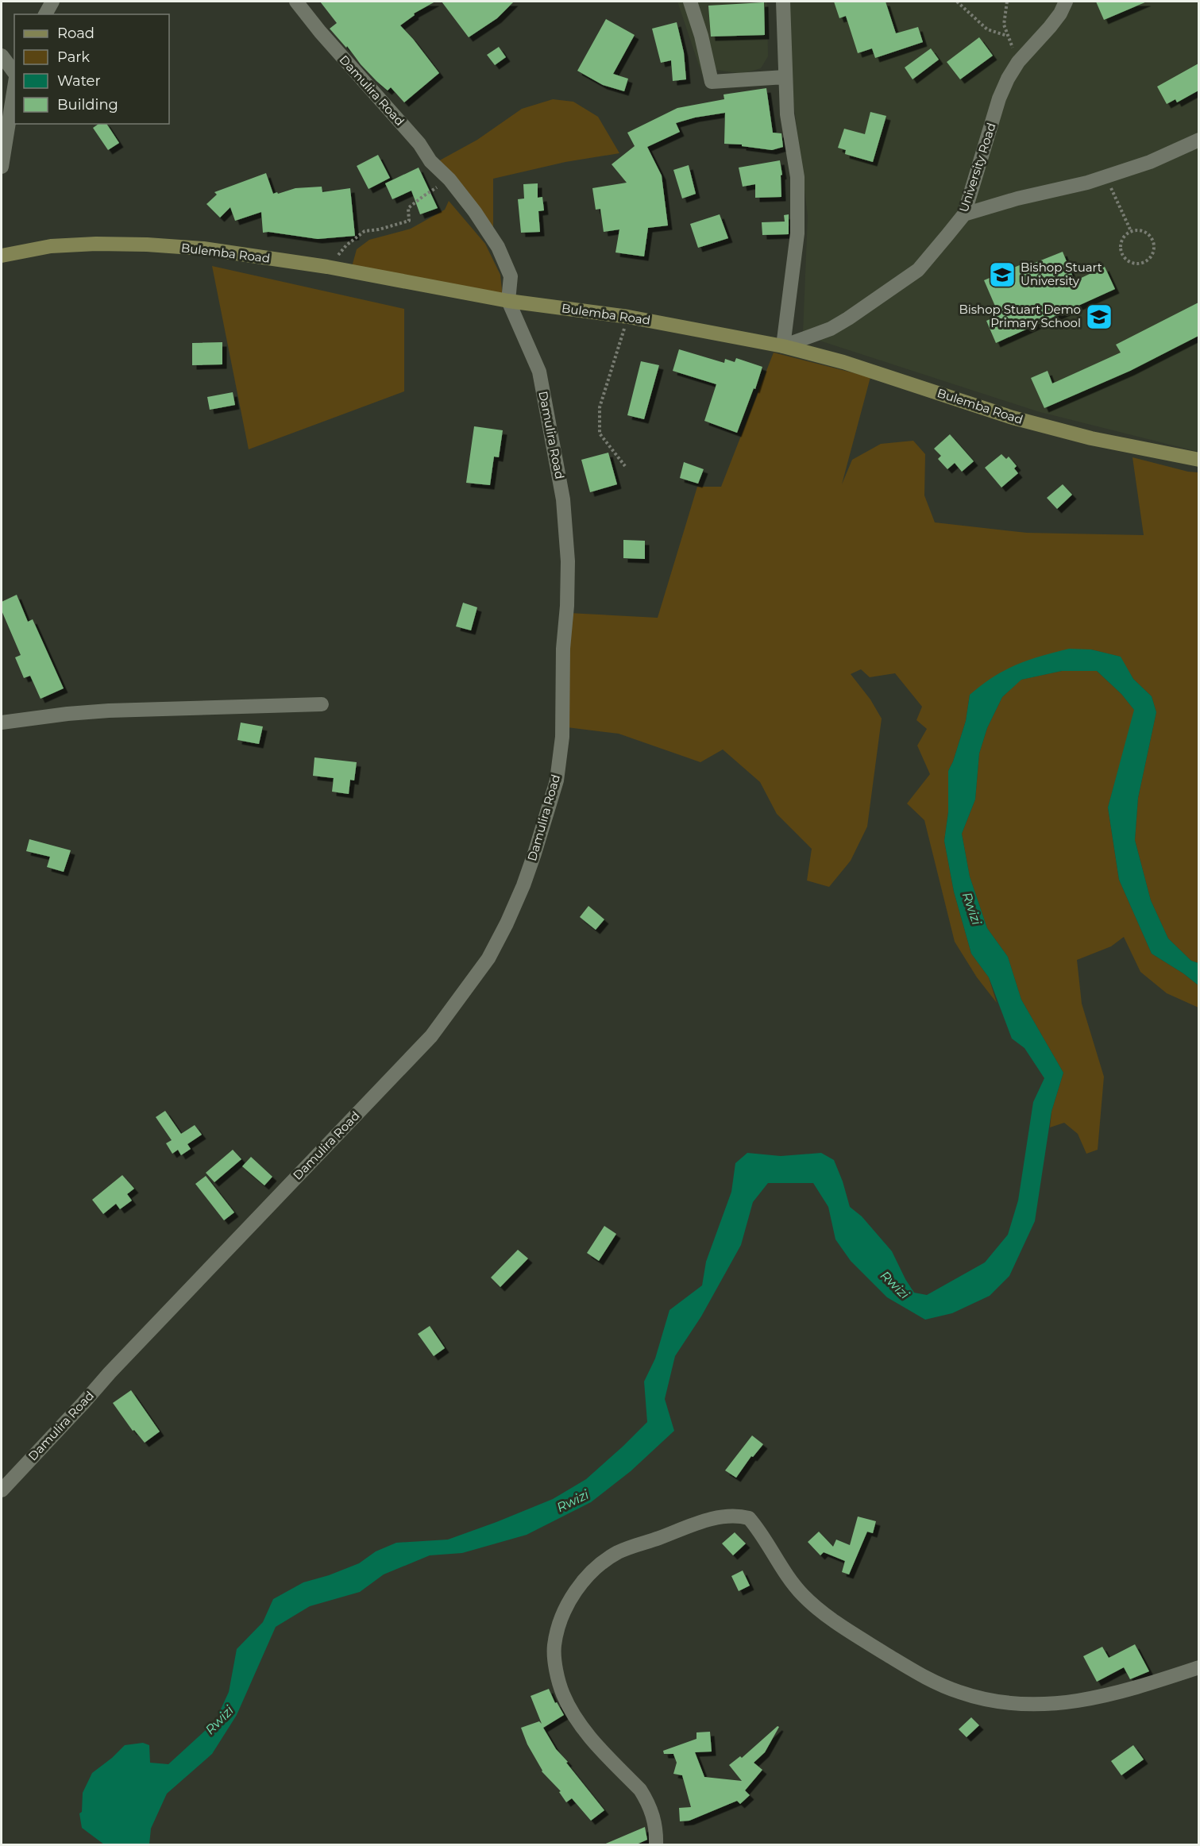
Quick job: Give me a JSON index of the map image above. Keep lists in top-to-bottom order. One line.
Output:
{"streets":{"main road":["Bulemba Road"],"street":["Damulira Road","University Road"]},"crossings":[["Damulira Road","Bulemba Road"],["University Road","Bulemba Road"]],"water":["Rwizi"],"places":{"school or university":["Bishop Stuart University","Bishop Stuart Demo Primary School"]},"legend":["Road","Park","Water","Building"]}
